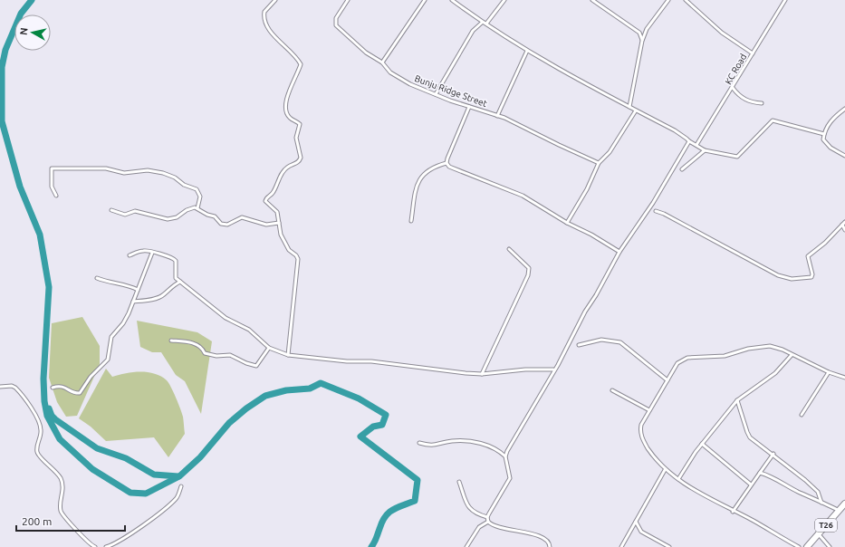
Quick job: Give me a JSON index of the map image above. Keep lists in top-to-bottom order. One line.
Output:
{"streets":{"highway":["T26"],"street":["KC Road","Bunju Ridge Street"]},"scale_bar":"200 m","north":"left"}
